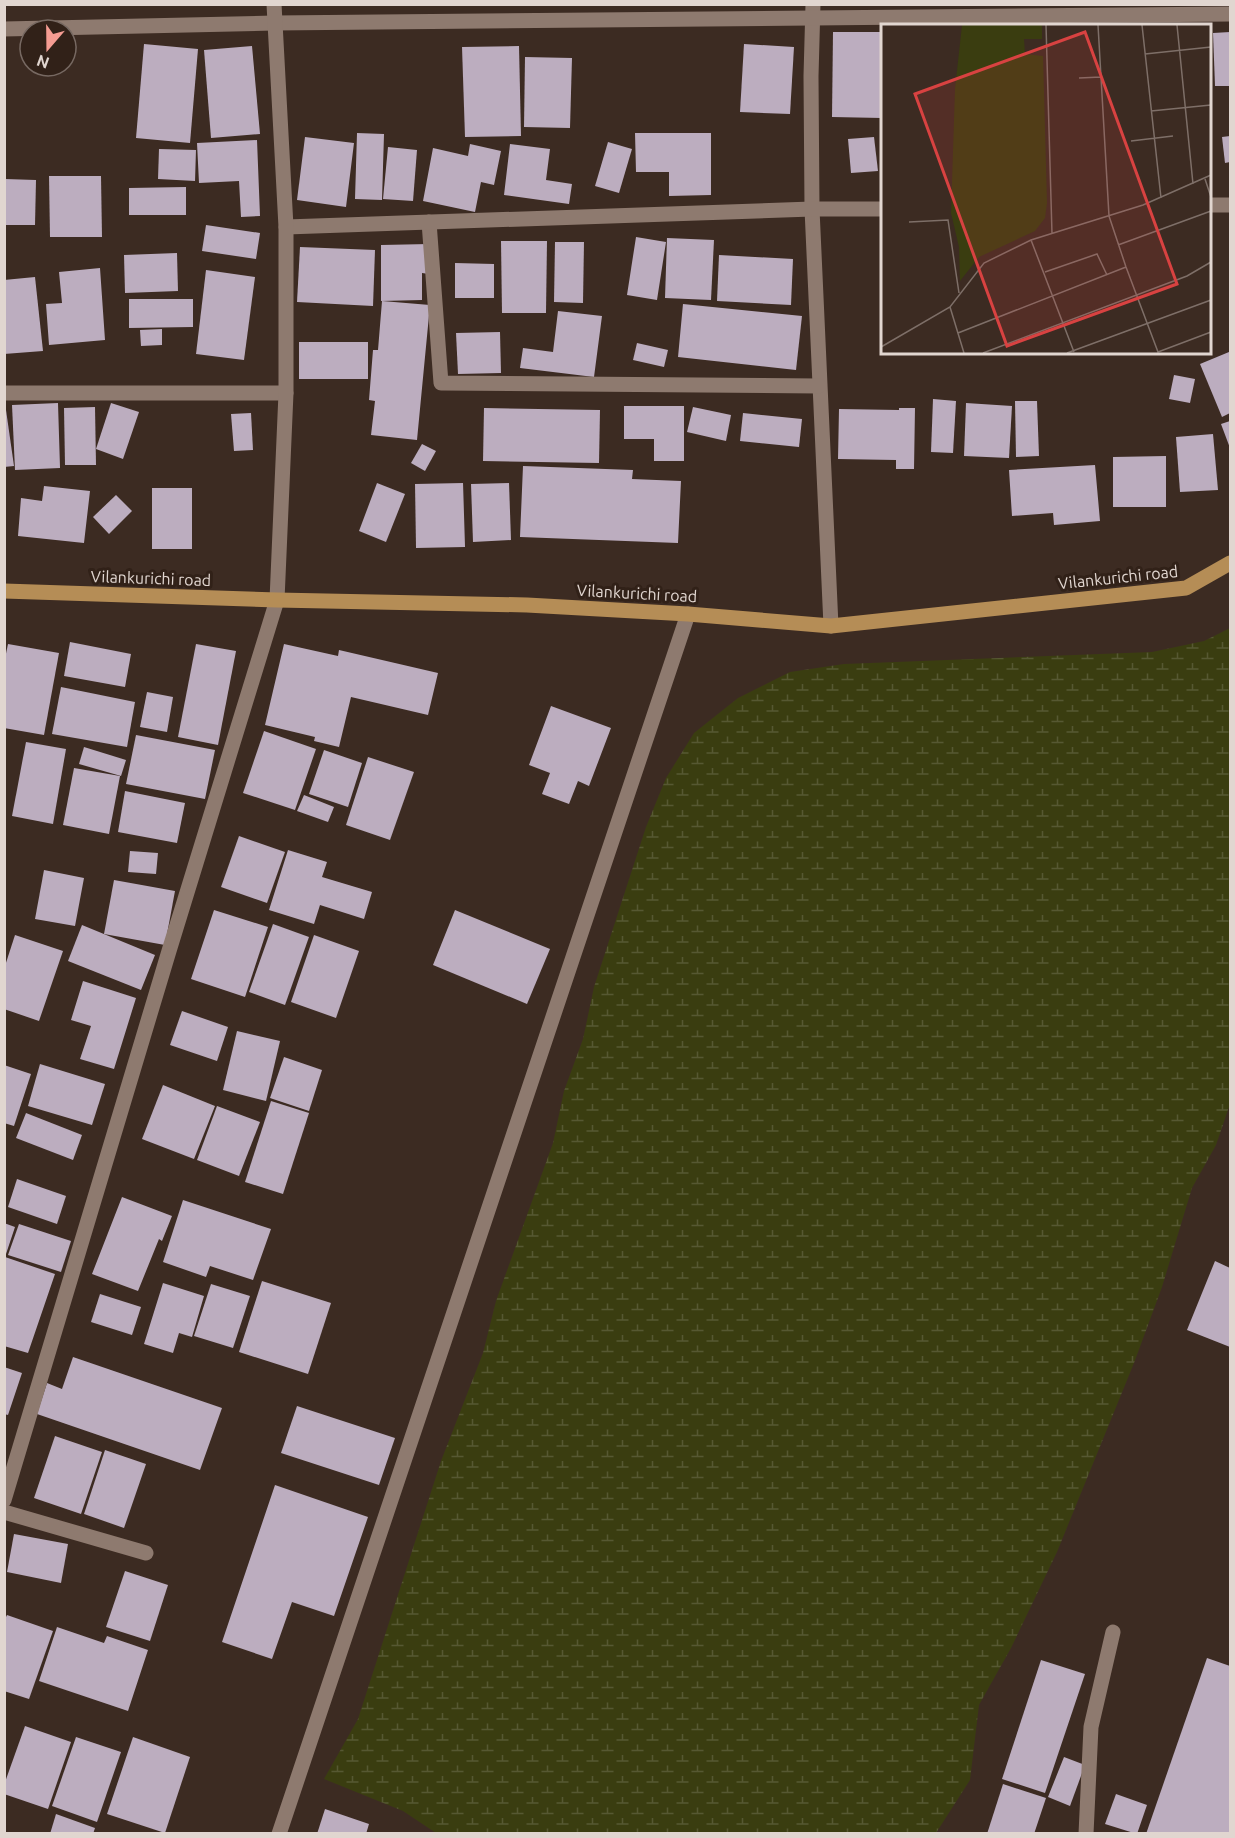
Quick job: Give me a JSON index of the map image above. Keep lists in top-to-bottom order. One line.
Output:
{"streets":{"main road":["Vilankurichi road"]},"north":"bottom"}
